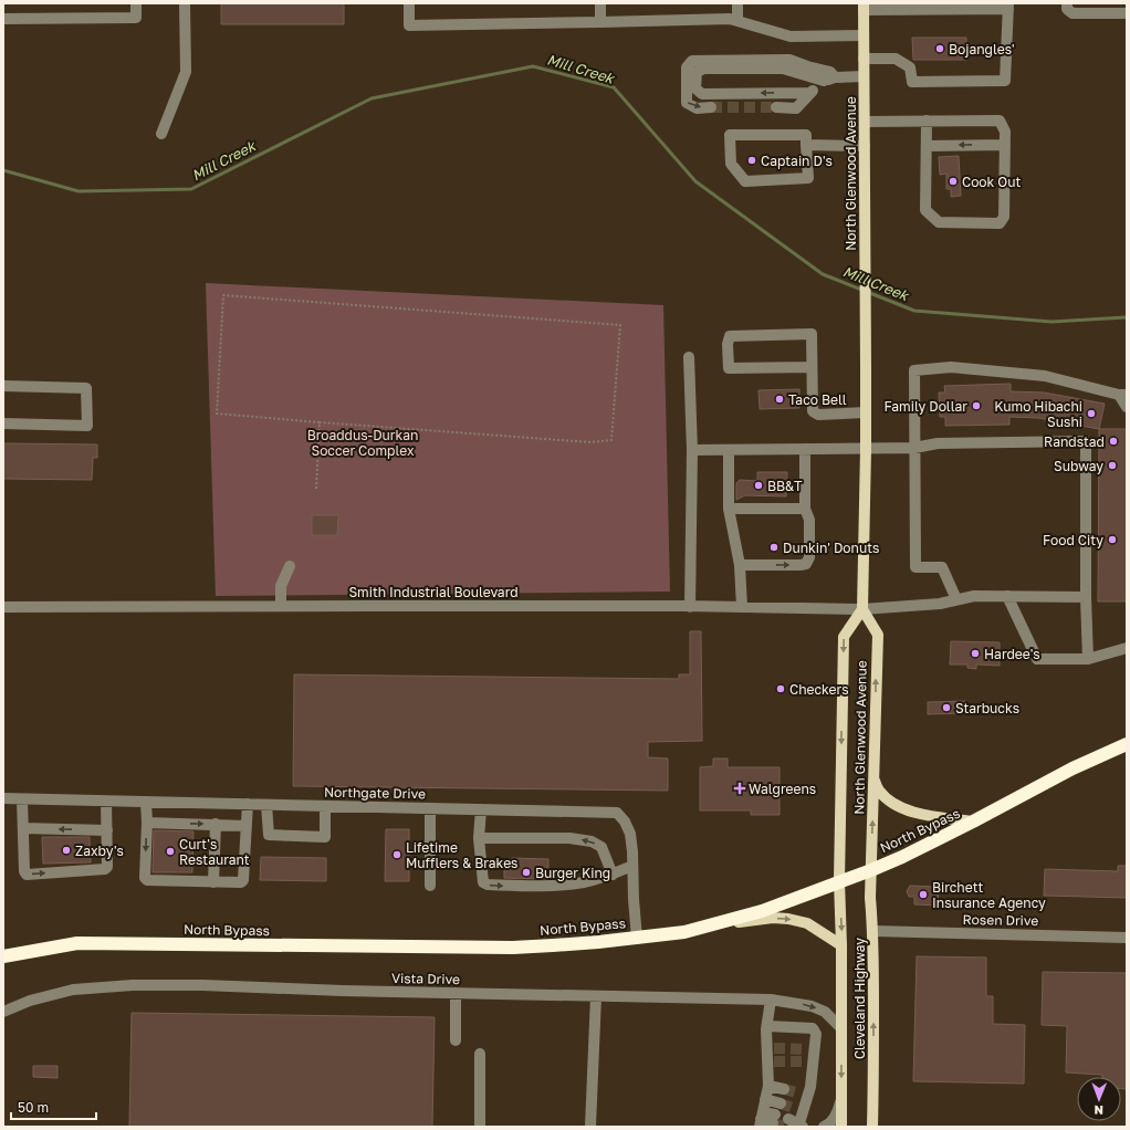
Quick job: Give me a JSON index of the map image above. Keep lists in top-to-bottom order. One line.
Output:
{"streets":{"highway":["North Bypass"],"main road":["North Glenwood Avenue","Cleveland Highway"],"street":["Smith Industrial Boulevard","Northgate Drive","Rosen Drive","Vista Drive"]},"crossings":[["North Glenwood Avenue","Smith Industrial Boulevard"],["North Glenwood Avenue","North Bypass"],["North Glenwood Avenue","Cleveland Highway"],["Northgate Drive","North Bypass"],["North Bypass","Cleveland Highway"],["Rosen Drive","Cleveland Highway"],["Vista Drive","Cleveland Highway"]],"water":["Mill Creek"],"parks":["Broaddus-Durkan Soccer Complex"],"places":{"other":["Bojangles'","Captain D's","Cook Out","Taco Bell","Family Dollar","Kumo Hibachi Sushi","Randstad","Subway","BB&T","Food City","Dunkin' Donuts","Hardee's","Checkers","Starbucks","Zaxby's","Curt's Restaurant","Lifetime Mufflers & Brakes","Burger King","Birchett Insurance Agency"],"health":["Walgreens"]},"scale_bar":"50 m","north":"bottom"}
